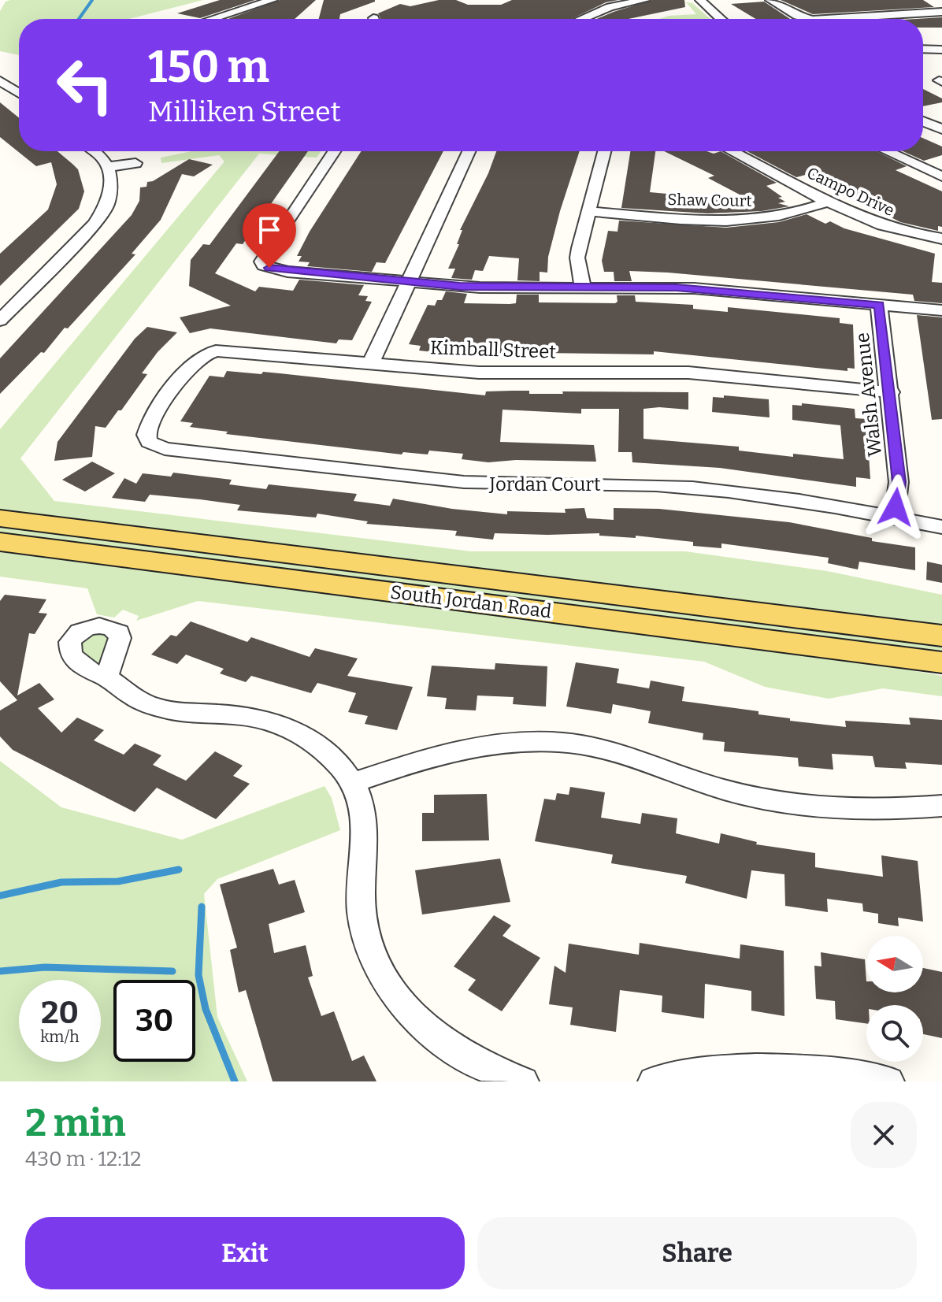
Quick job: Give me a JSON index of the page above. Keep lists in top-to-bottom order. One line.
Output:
{"streets":{"main road":["South Jordan Road"],"street":["Campo Drive","Shaw Court","Kimball Street","Walsh Avenue","Jordan Court"]},"crossings":[["Campo Drive","Shaw Court"],["Kimball Street","Walsh Avenue"],["Kimball Street","Jordan Court"],["Walsh Avenue","Jordan Court"]],"north":"left","page":{"turn":["150 m","Milliken Street"],"speed":"20 km/h","limit":"30","heading":["2 min","430 m · 12:12"],"buttons":["Exit","Share"]}}
